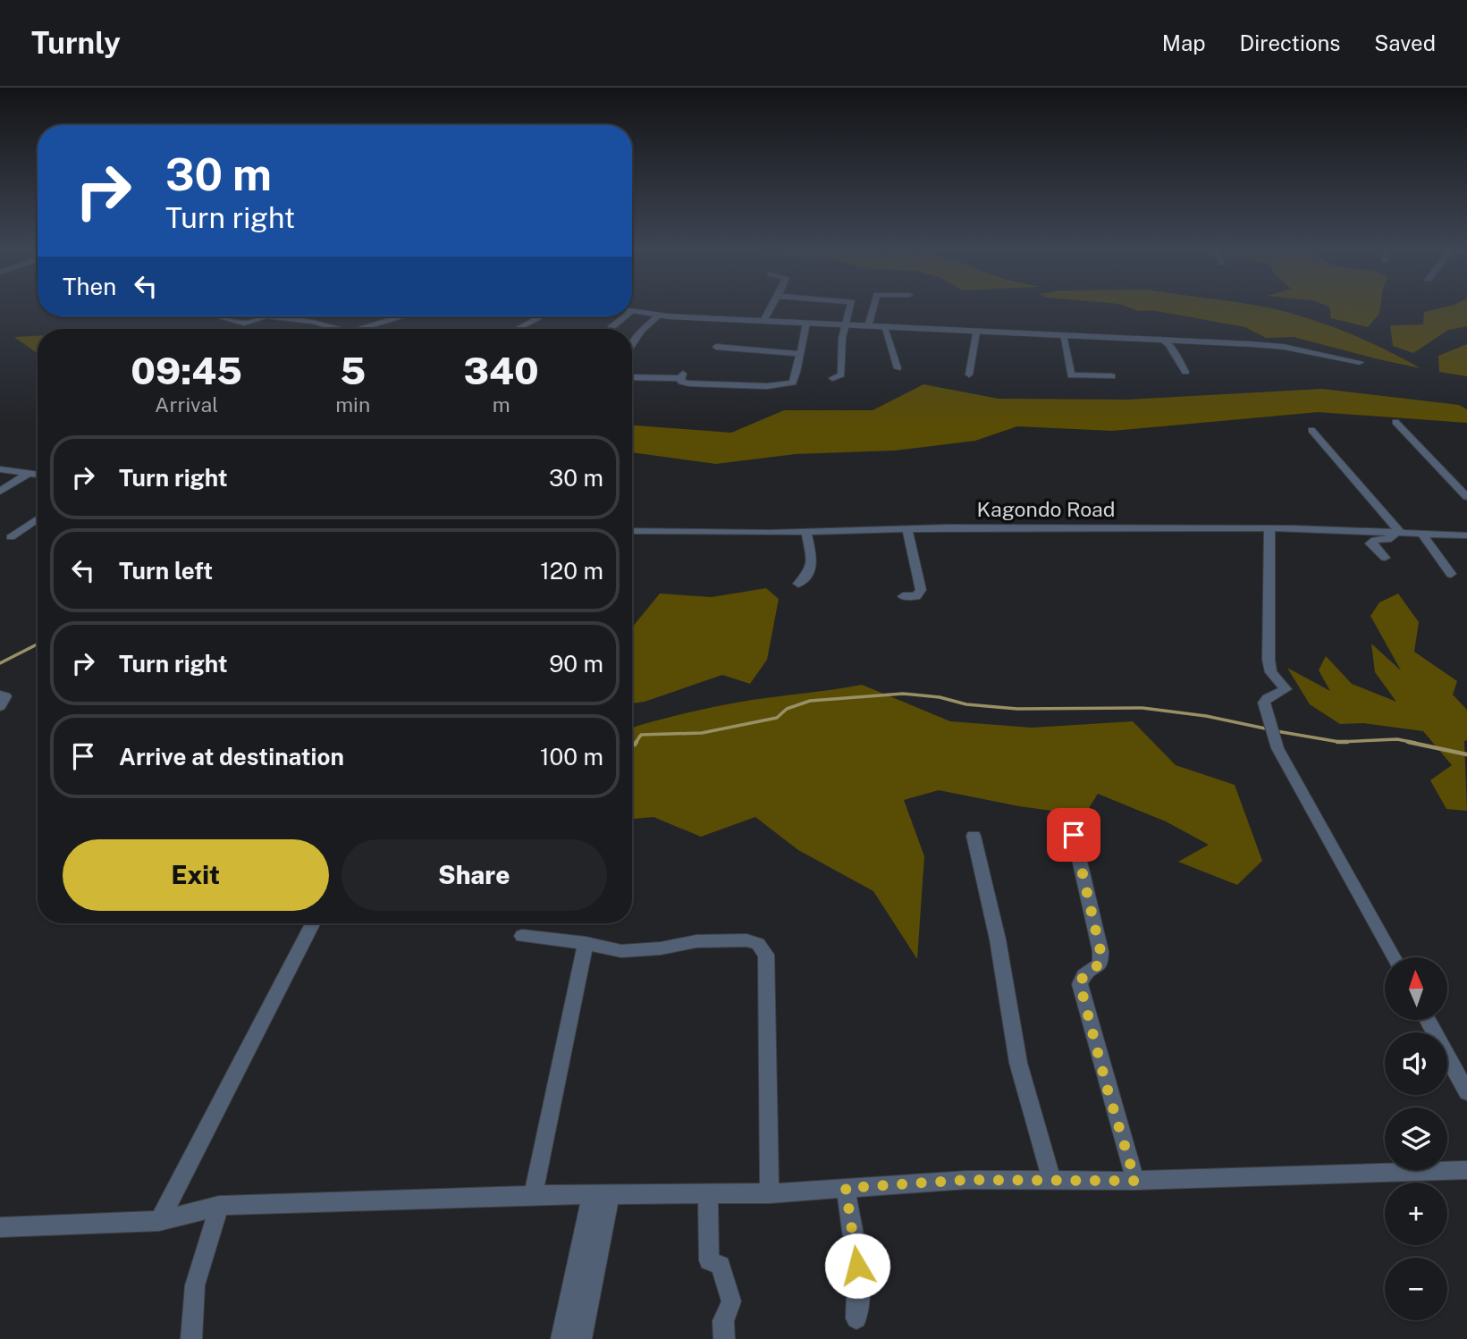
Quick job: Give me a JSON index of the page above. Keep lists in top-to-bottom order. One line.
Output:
{"streets":{"street":["Kagondo Road"]},"north":"top","page":{"header":"Turnly","nav":["Map","Directions","Saved"],"turn":["30 m","Turn right"],"then":"Then","eta":["09:45","Arrival","5","min","340","m"],"list":[{"name":"Turn right","value":"30 m"},{"name":"Turn left","value":"120 m"},{"name":"Turn right","value":"90 m"},{"name":"Arrive at destination","value":"100 m"}],"buttons":["Exit","Share"],"map_buttons":["+","−"]}}
